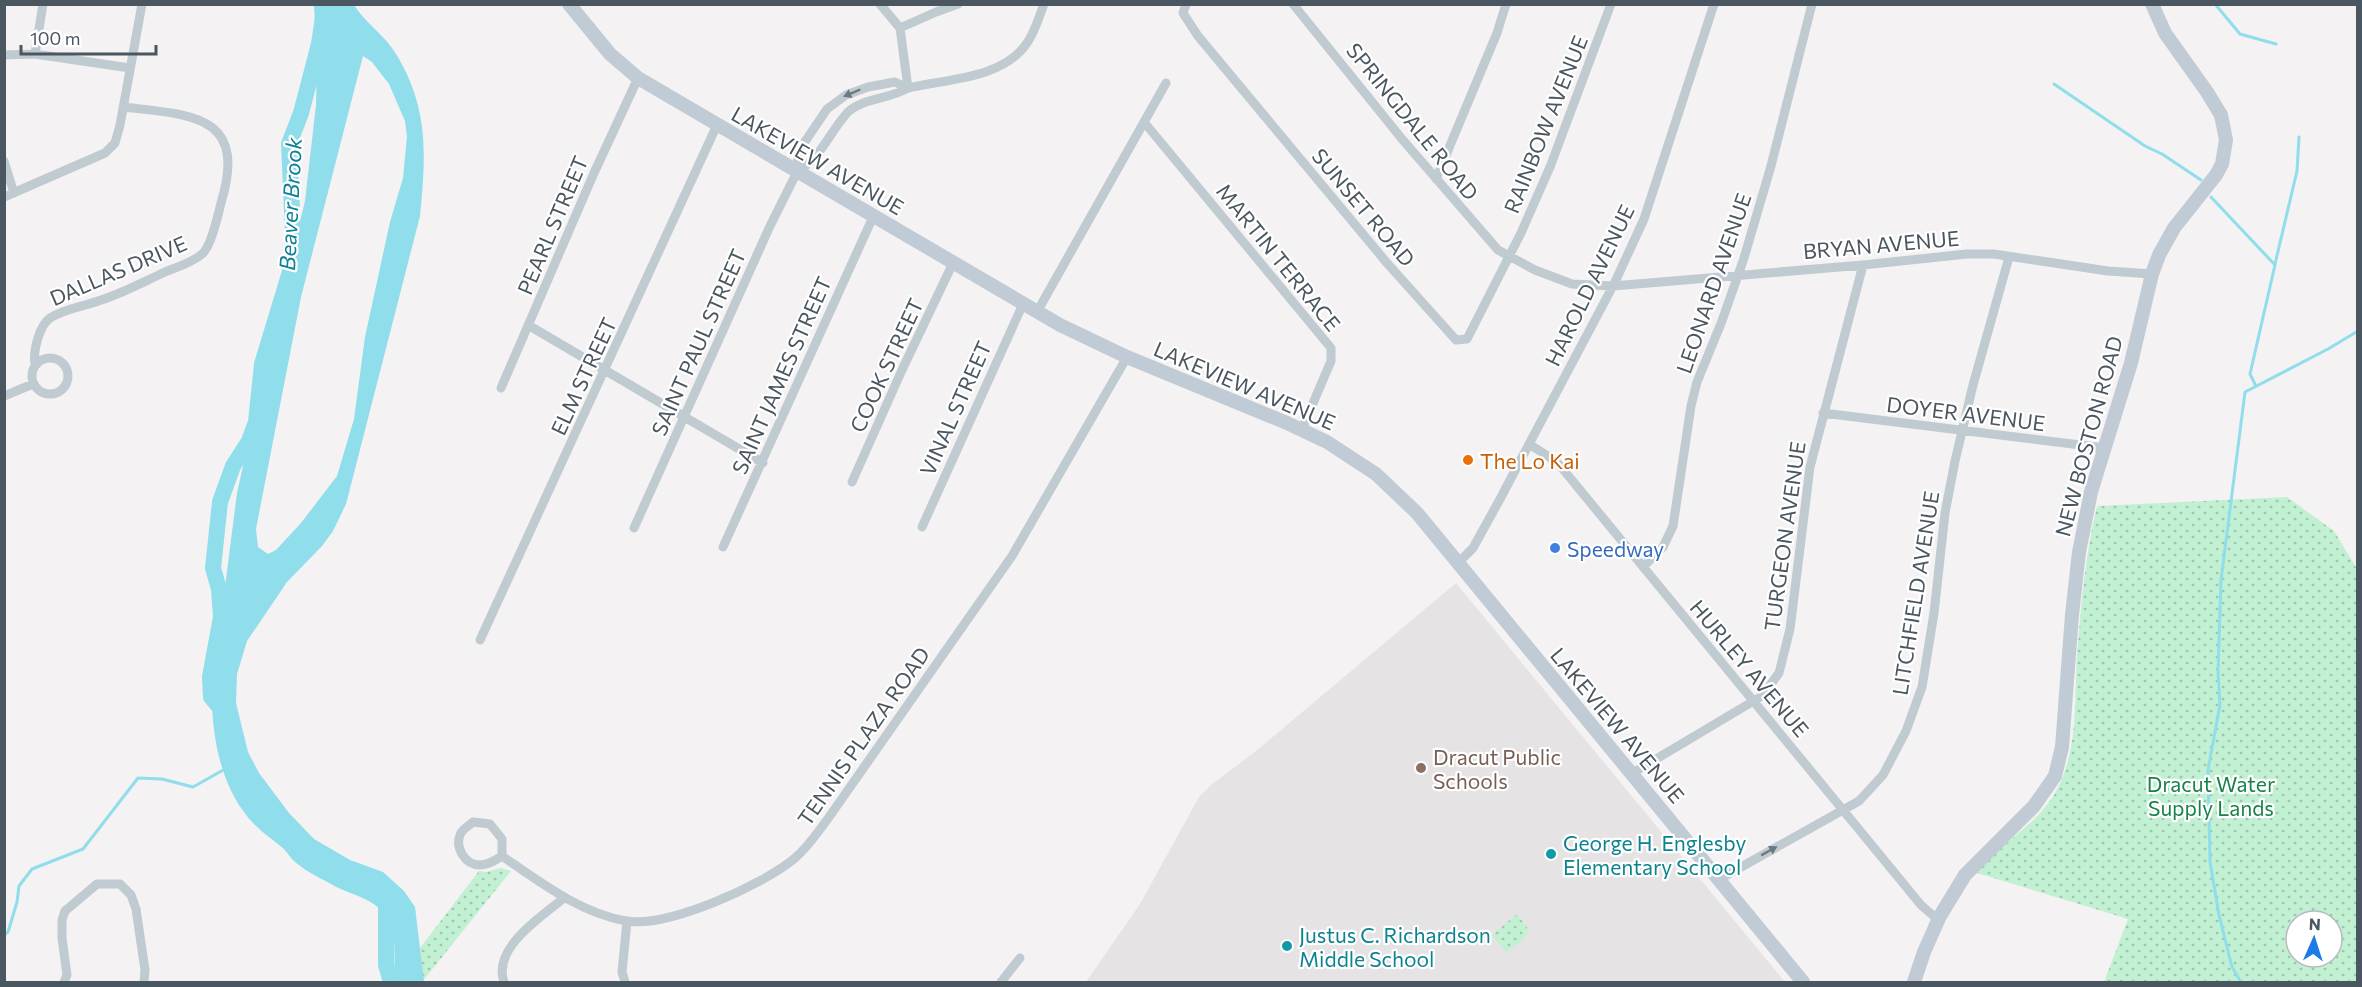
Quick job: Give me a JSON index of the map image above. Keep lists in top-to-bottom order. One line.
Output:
{"streets":{"main road":["LAKEVIEW AVENUE","NEW BOSTON ROAD"],"street":["SPRINGDALE ROAD","RAINBOW AVENUE","SUNSET ROAD","PEARL STREET","BRYAN AVENUE","MARTIN TERRACE","DALLAS DRIVE","LEONARD AVENUE","HAROLD AVENUE","SAINT PAUL STREET","COOK STREET","SAINT JAMES STREET","ELM STREET","VINAL STREET","DOYER AVENUE","TURGEON AVENUE","LITCHFIELD AVENUE","HURLEY AVENUE","TENNIS PLAZA ROAD"]},"crossings":[["SPRINGDALE ROAD","RAINBOW AVENUE"],["SPRINGDALE ROAD","SUNSET ROAD"],["SPRINGDALE ROAD","BRYAN AVENUE"],["SPRINGDALE ROAD","HAROLD AVENUE"],["RAINBOW AVENUE","SUNSET ROAD"],["LAKEVIEW AVENUE","PEARL STREET"],["LAKEVIEW AVENUE","MARTIN TERRACE"],["LAKEVIEW AVENUE","HAROLD AVENUE"],["LAKEVIEW AVENUE","SAINT PAUL STREET"],["LAKEVIEW AVENUE","COOK STREET"],["LAKEVIEW AVENUE","SAINT JAMES STREET"],["LAKEVIEW AVENUE","ELM STREET"],["LAKEVIEW AVENUE","VINAL STREET"],["LAKEVIEW AVENUE","TURGEON AVENUE"],["LAKEVIEW AVENUE","LITCHFIELD AVENUE"],["LAKEVIEW AVENUE","TENNIS PLAZA ROAD"],["BRYAN AVENUE","LEONARD AVENUE"],["BRYAN AVENUE","HAROLD AVENUE"],["BRYAN AVENUE","NEW BOSTON ROAD"],["BRYAN AVENUE","TURGEON AVENUE"],["BRYAN AVENUE","LITCHFIELD AVENUE"],["LEONARD AVENUE","HURLEY AVENUE"],["HAROLD AVENUE","HURLEY AVENUE"],["DOYER AVENUE","NEW BOSTON ROAD"],["DOYER AVENUE","TURGEON AVENUE"],["DOYER AVENUE","LITCHFIELD AVENUE"],["NEW BOSTON ROAD","HURLEY AVENUE"],["TURGEON AVENUE","HURLEY AVENUE"],["LITCHFIELD AVENUE","HURLEY AVENUE"]],"water":["Beaver Brook"],"parks":["Dracut Water Supply Lands"],"places":["The Lo Kai","Speedway","Dracut Public Schools","George H. Englesby Elementary School","Justus C. Richardson Middle School"],"scale_bar":"100 m","north":"top"}
